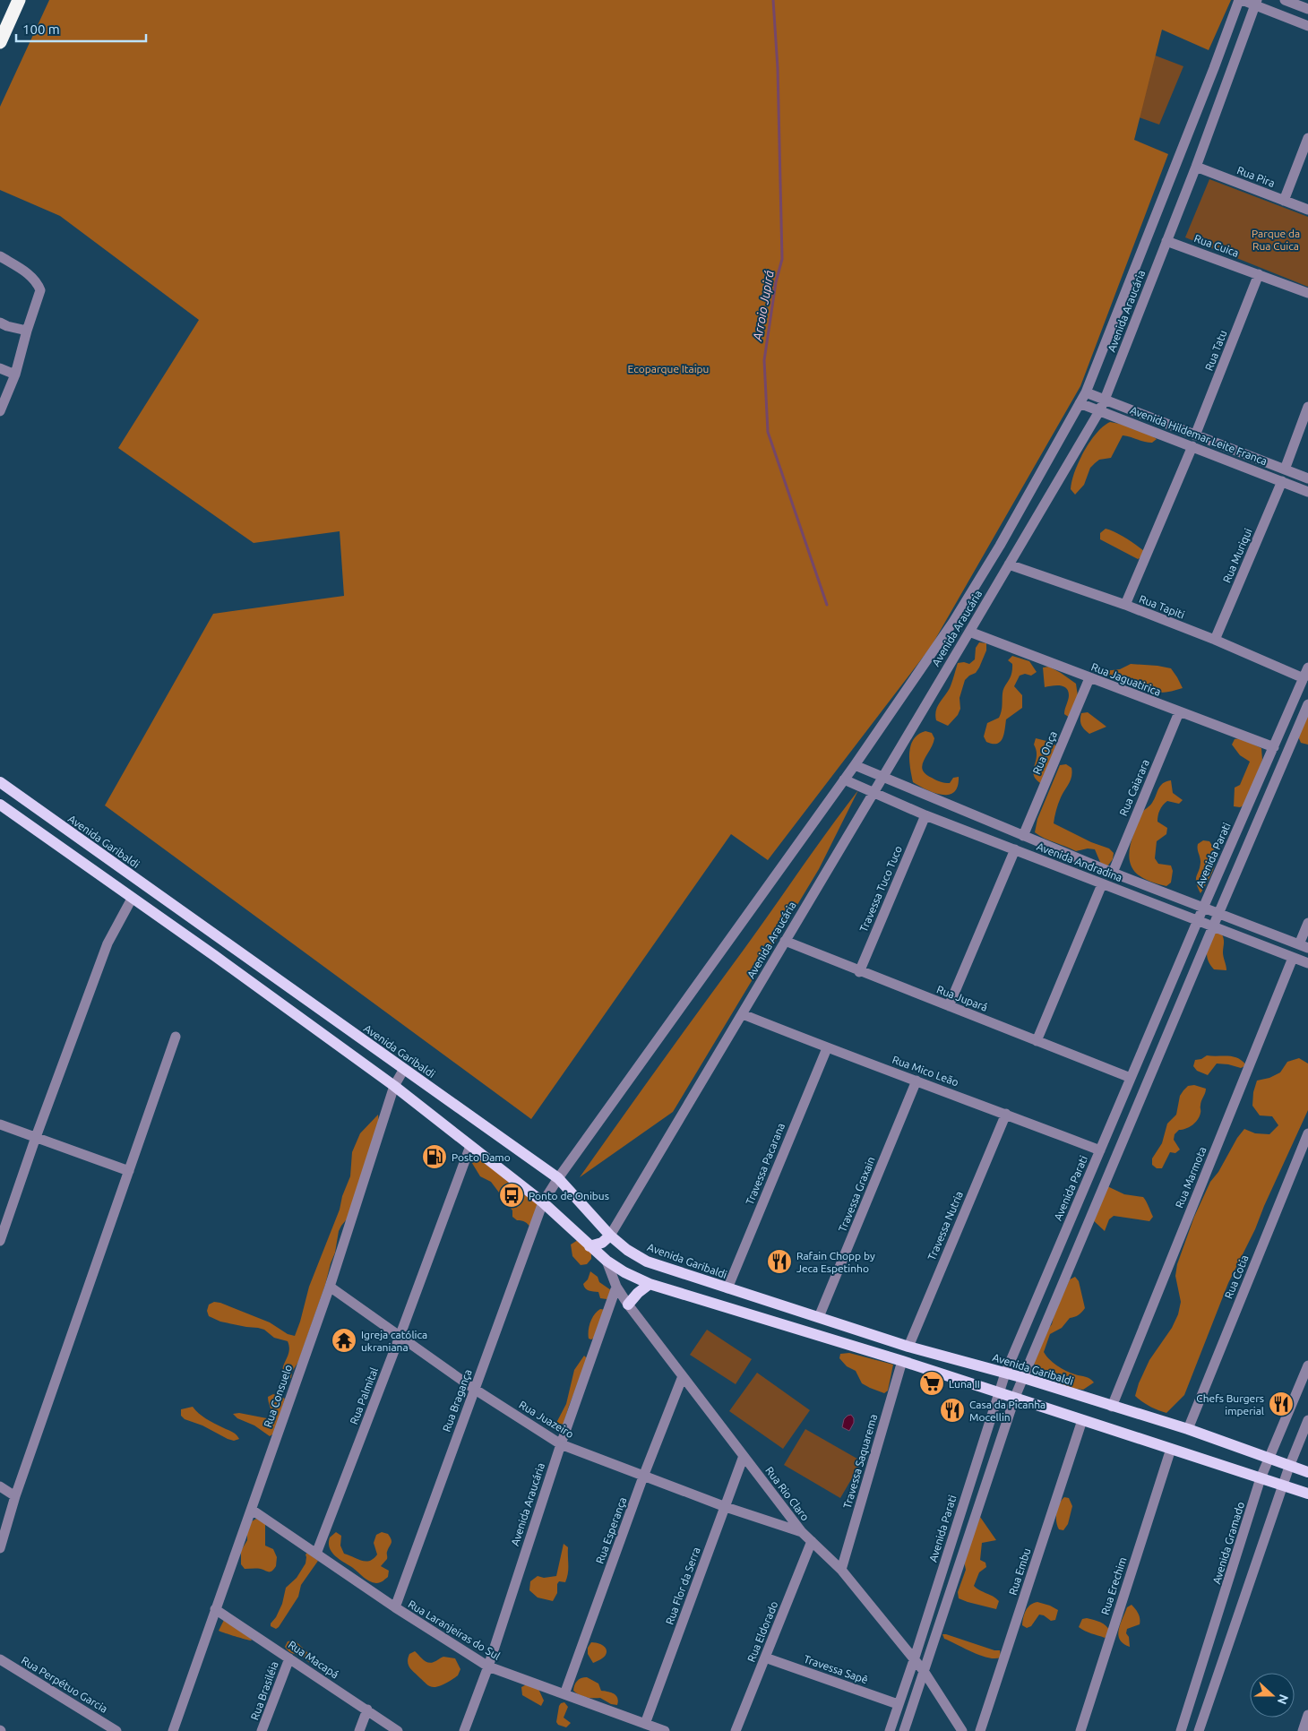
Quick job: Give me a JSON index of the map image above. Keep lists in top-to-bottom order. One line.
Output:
{"streets":{"main road":["Avenida Garibaldi"],"street":["Rua Pira","Rua Cuica","Avenida Araucária","Rua Tatu","Avenida Hildemar Leite Franca","Rua Muriqui","Rua Tapiti","Rua Jaguatirica","Rua Onça","Rua Caiarara","Avenida Parati","Avenida Andradina","Travessa Tuco Tuco","Rua Jupará","Rua Mico Leão","Travessa Pacarana","Rua Marmota","Travessa Graxain","Travessa Nutria","Rua Cotia","Rua Consuelo","Rua Palmital","Rua Bragança","Rua Juazeiro","Travessa Saquarema","Rua Rio Claro","Rua Esperança","Avenida Gramado","Rua Embu","Rua Flor da Serra","Rua Erechim","Rua Laranjeiras do Sul","Rua Eldorado","Rua Macapá","Travessa Sapê","Rua Perpétuo Garcia","Rua Brasiléia"]},"crossings":[["Rua Pira","Avenida Araucária"],["Rua Cuica","Avenida Araucária"],["Rua Cuica","Rua Tatu"],["Avenida Araucária","Avenida Hildemar Leite Franca"],["Avenida Araucária","Rua Tapiti"],["Avenida Araucária","Rua Jaguatirica"],["Avenida Araucária","Avenida Garibaldi"],["Avenida Araucária","Avenida Andradina"],["Avenida Araucária","Rua Jupará"],["Avenida Araucária","Rua Mico Leão"],["Avenida Araucária","Rua Bragança"],["Avenida Araucária","Rua Juazeiro"],["Avenida Araucária","Rua Rio Claro"],["Avenida Araucária","Rua Laranjeiras do Sul"],["Rua Tatu","Avenida Hildemar Leite Franca"],["Avenida Hildemar Leite Franca","Rua Muriqui"],["Rua Muriqui","Rua Tapiti"],["Rua Tapiti","Avenida Parati"],["Rua Jaguatirica","Rua Onça"],["Rua Jaguatirica","Rua Caiarara"],["Rua Jaguatirica","Avenida Parati"],["Rua Onça","Avenida Andradina"],["Rua Caiarara","Avenida Andradina"],["Avenida Garibaldi","Avenida Parati"],["Avenida Garibaldi","Travessa Pacarana"],["Avenida Garibaldi","Rua Marmota"],["Avenida Garibaldi","Travessa Graxain"],["Avenida Garibaldi","Travessa Nutria"],["Avenida Garibaldi","Rua Cotia"],["Avenida Garibaldi","Rua Consuelo"],["Avenida Garibaldi","Rua Bragança"],["Avenida Garibaldi","Avenida Gramado"],["Avenida Parati","Avenida Andradina"],["Avenida Parati","Rua Jupará"],["Avenida Parati","Rua Mico Leão"],["Avenida Parati","Rua Rio Claro"],["Avenida Parati","Travessa Sapê"],["Avenida Andradina","Travessa Tuco Tuco"],["Avenida Andradina","Rua Marmota"],["Travessa Tuco Tuco","Rua Jupará"],["Rua Mico Leão","Travessa Pacarana"],["Rua Mico Leão","Travessa Graxain"],["Rua Mico Leão","Travessa Nutria"],["Rua Consuelo","Rua Juazeiro"],["Rua Consuelo","Rua Laranjeiras do Sul"],["Rua Consuelo","Rua Macapá"],["Rua Palmital","Rua Juazeiro"],["Rua Palmital","Rua Laranjeiras do Sul"],["Rua Bragança","Rua Juazeiro"],["Rua Bragança","Rua Laranjeiras do Sul"],["Rua Juazeiro","Rua Rio Claro"],["Rua Juazeiro","Rua Esperança"],["Rua Juazeiro","Rua Flor da Serra"],["Travessa Saquarema","Rua Rio Claro"],["Rua Rio Claro","Rua Esperança"],["Rua Rio Claro","Rua Flor da Serra"],["Rua Rio Claro","Rua Eldorado"],["Rua Esperança","Rua Laranjeiras do Sul"],["Rua Flor da Serra","Rua Laranjeiras do Sul"],["Rua Eldorado","Travessa Sapê"],["Rua Macapá","Rua Brasiléia"]],"water":["Arroio Jupirá"],"parks":["Parque da Rua Cuica","Ecoparque Itaipu"],"places":{"fuel station":["Posto Damo"],"bus stop":["Ponto de Onibus"],"restaurant":["Rafain Chopp by Jeca Espetinho","Chefs Burgers imperial","Casa da Picanha Mocellin"],"temple":["Igreja católica ukraniana"],"supermarket":["Luna II"]},"scale_bar":"100 m","north":"right"}
